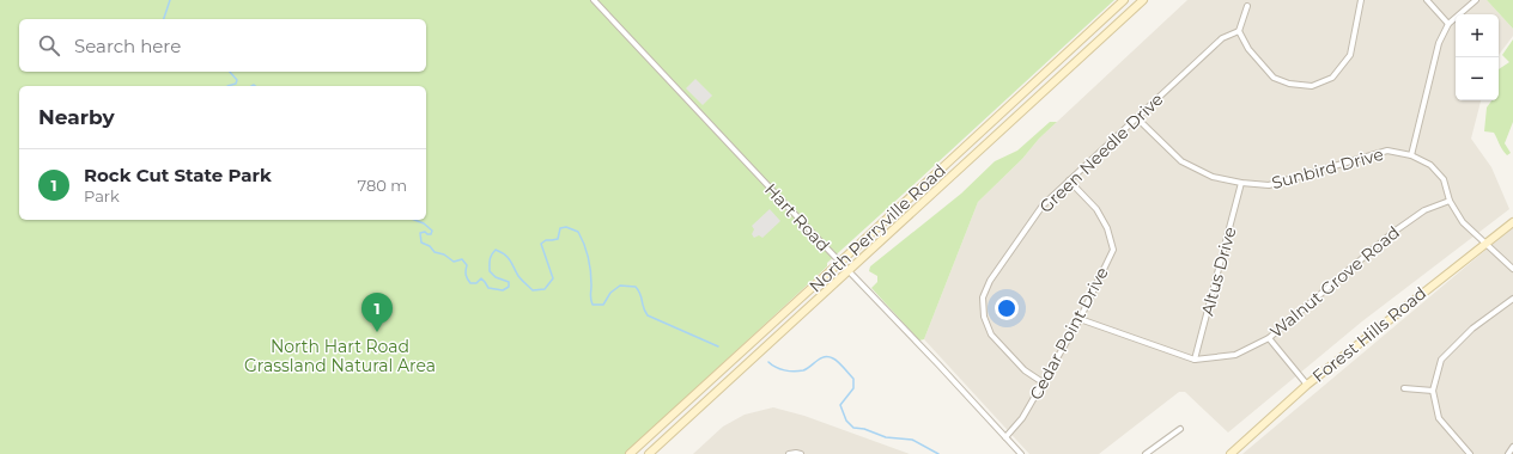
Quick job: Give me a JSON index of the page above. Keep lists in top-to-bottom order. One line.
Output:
{"streets":{"main road":["North Perryville Road","Forest Hills Road"],"street":["Green Needle Drive","Sunbird Drive","Hart Road","Altus Drive","Walnut Grove Road","Cedar Point Drive"]},"crossings":[["Green Needle Drive","Sunbird Drive"],["Green Needle Drive","Cedar Point Drive"],["Sunbird Drive","Altus Drive"],["Sunbird Drive","Walnut Grove Road"],["Sunbird Drive","Forest Hills Road"],["Hart Road","North Perryville Road"],["Hart Road","Cedar Point Drive"],["Altus Drive","Walnut Grove Road"],["Walnut Grove Road","Cedar Point Drive"]],"parks":["North Hart Road Grassland Natural Area"],"page":{"map_buttons":["+","−"],"search":"Search here","heading":"Nearby","list":[{"mark":"1","name":"Rock Cut State Park","note":"Park","value":"780 m"}],"pins":"1"}}
